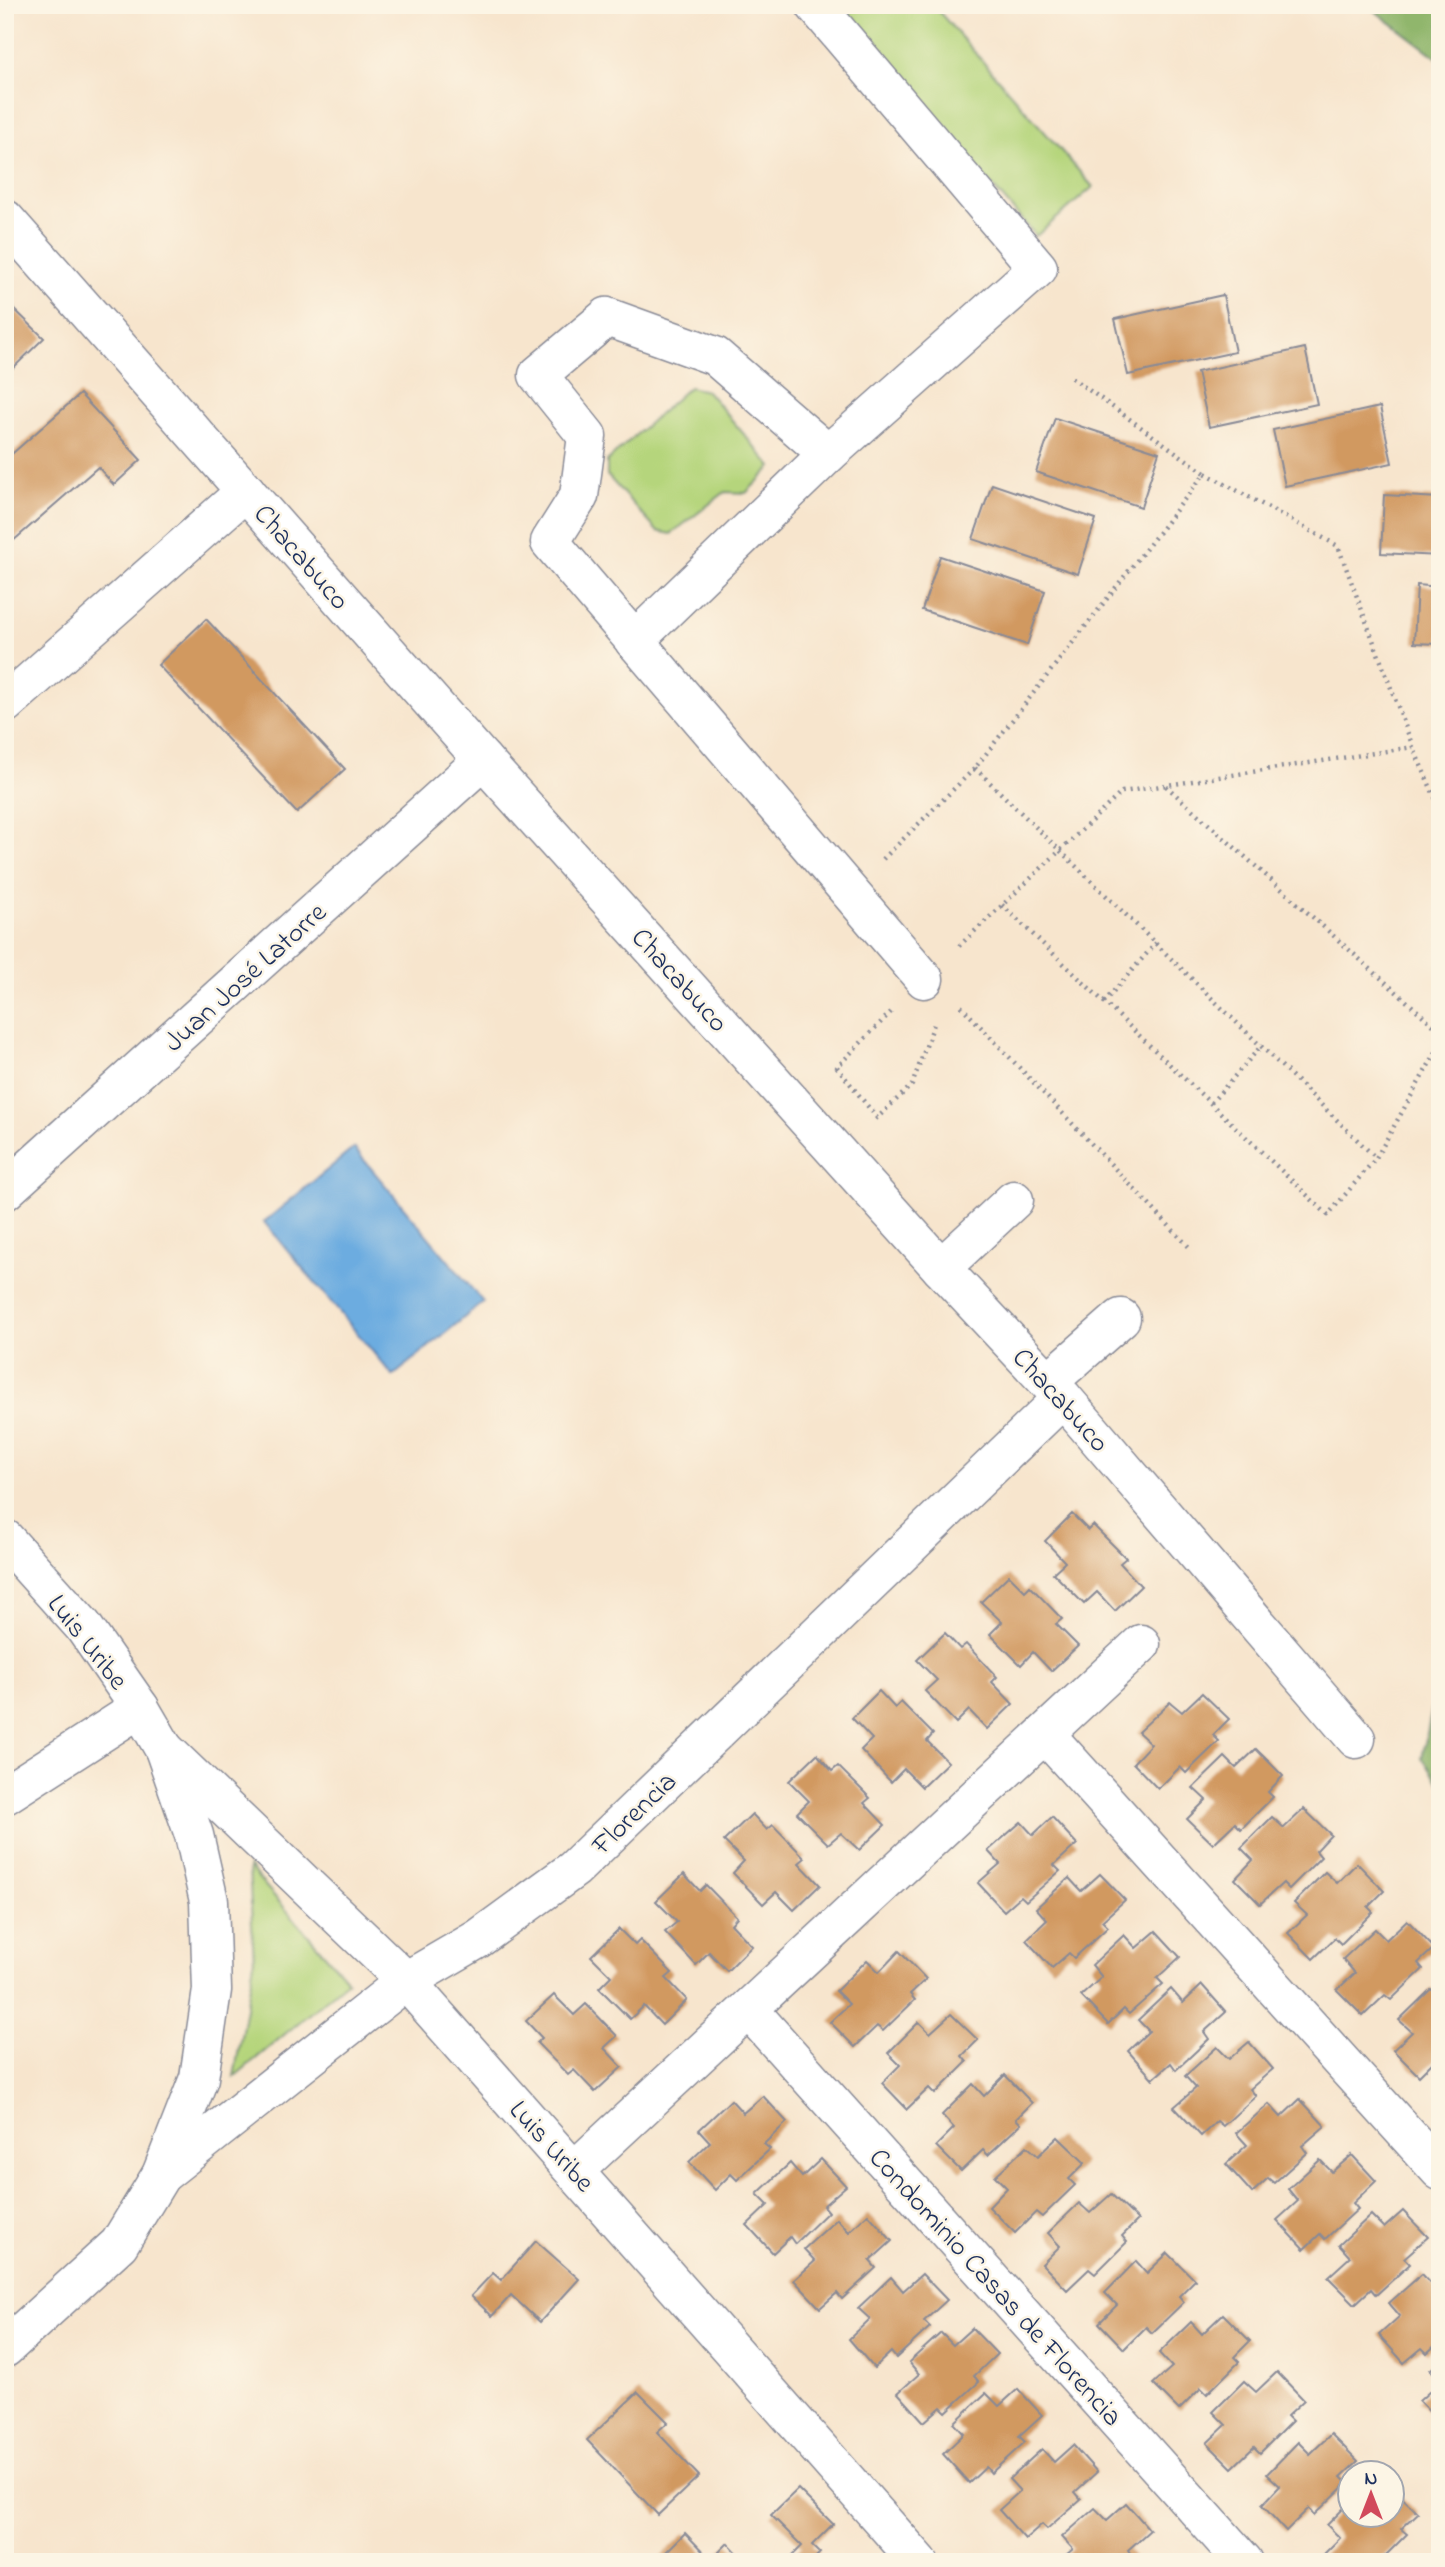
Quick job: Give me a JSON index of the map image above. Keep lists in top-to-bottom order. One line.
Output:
{"streets":{"street":["Chacabuco","Juan José Latorre","Luis Uribe","Florencia","Condominio Casas de Florencia"]},"crossings":[["Chacabuco","Juan José Latorre"],["Chacabuco","Florencia"],["Luis Uribe","Florencia"]],"north":"top"}
